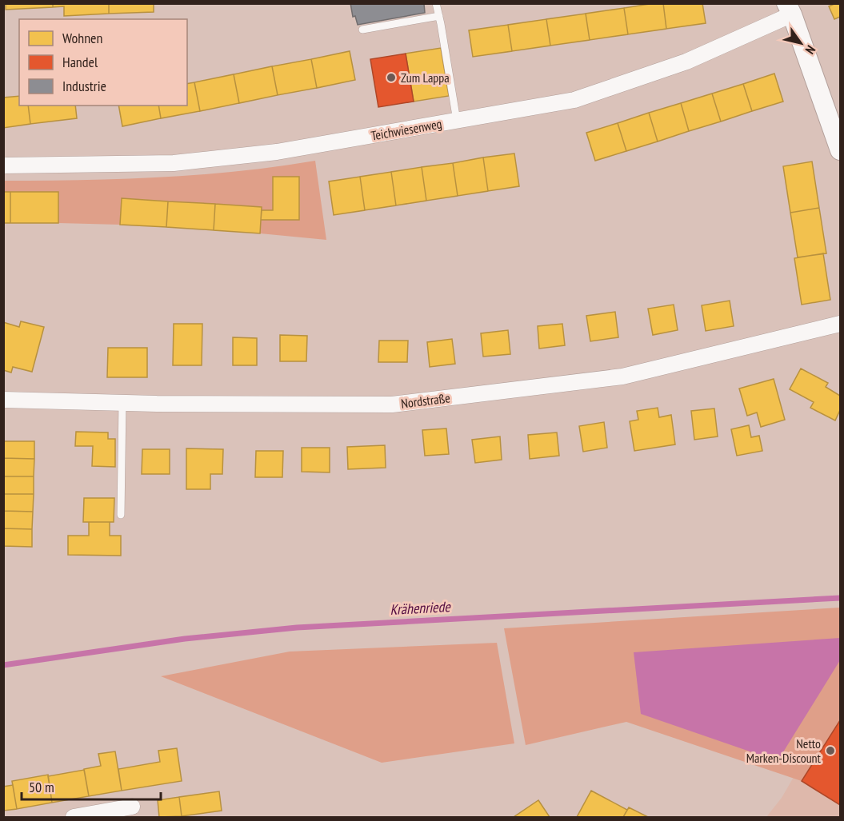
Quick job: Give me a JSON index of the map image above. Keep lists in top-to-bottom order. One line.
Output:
{"streets":{"street":["Teichwiesenweg","Nordstraße"]},"water":["Krähenriede"],"places":["Zum Lappa","Netto Marken-Discount"],"legend":["Wohnen","Handel","Industrie"],"scale_bar":"50 m","north":"bottom right"}
